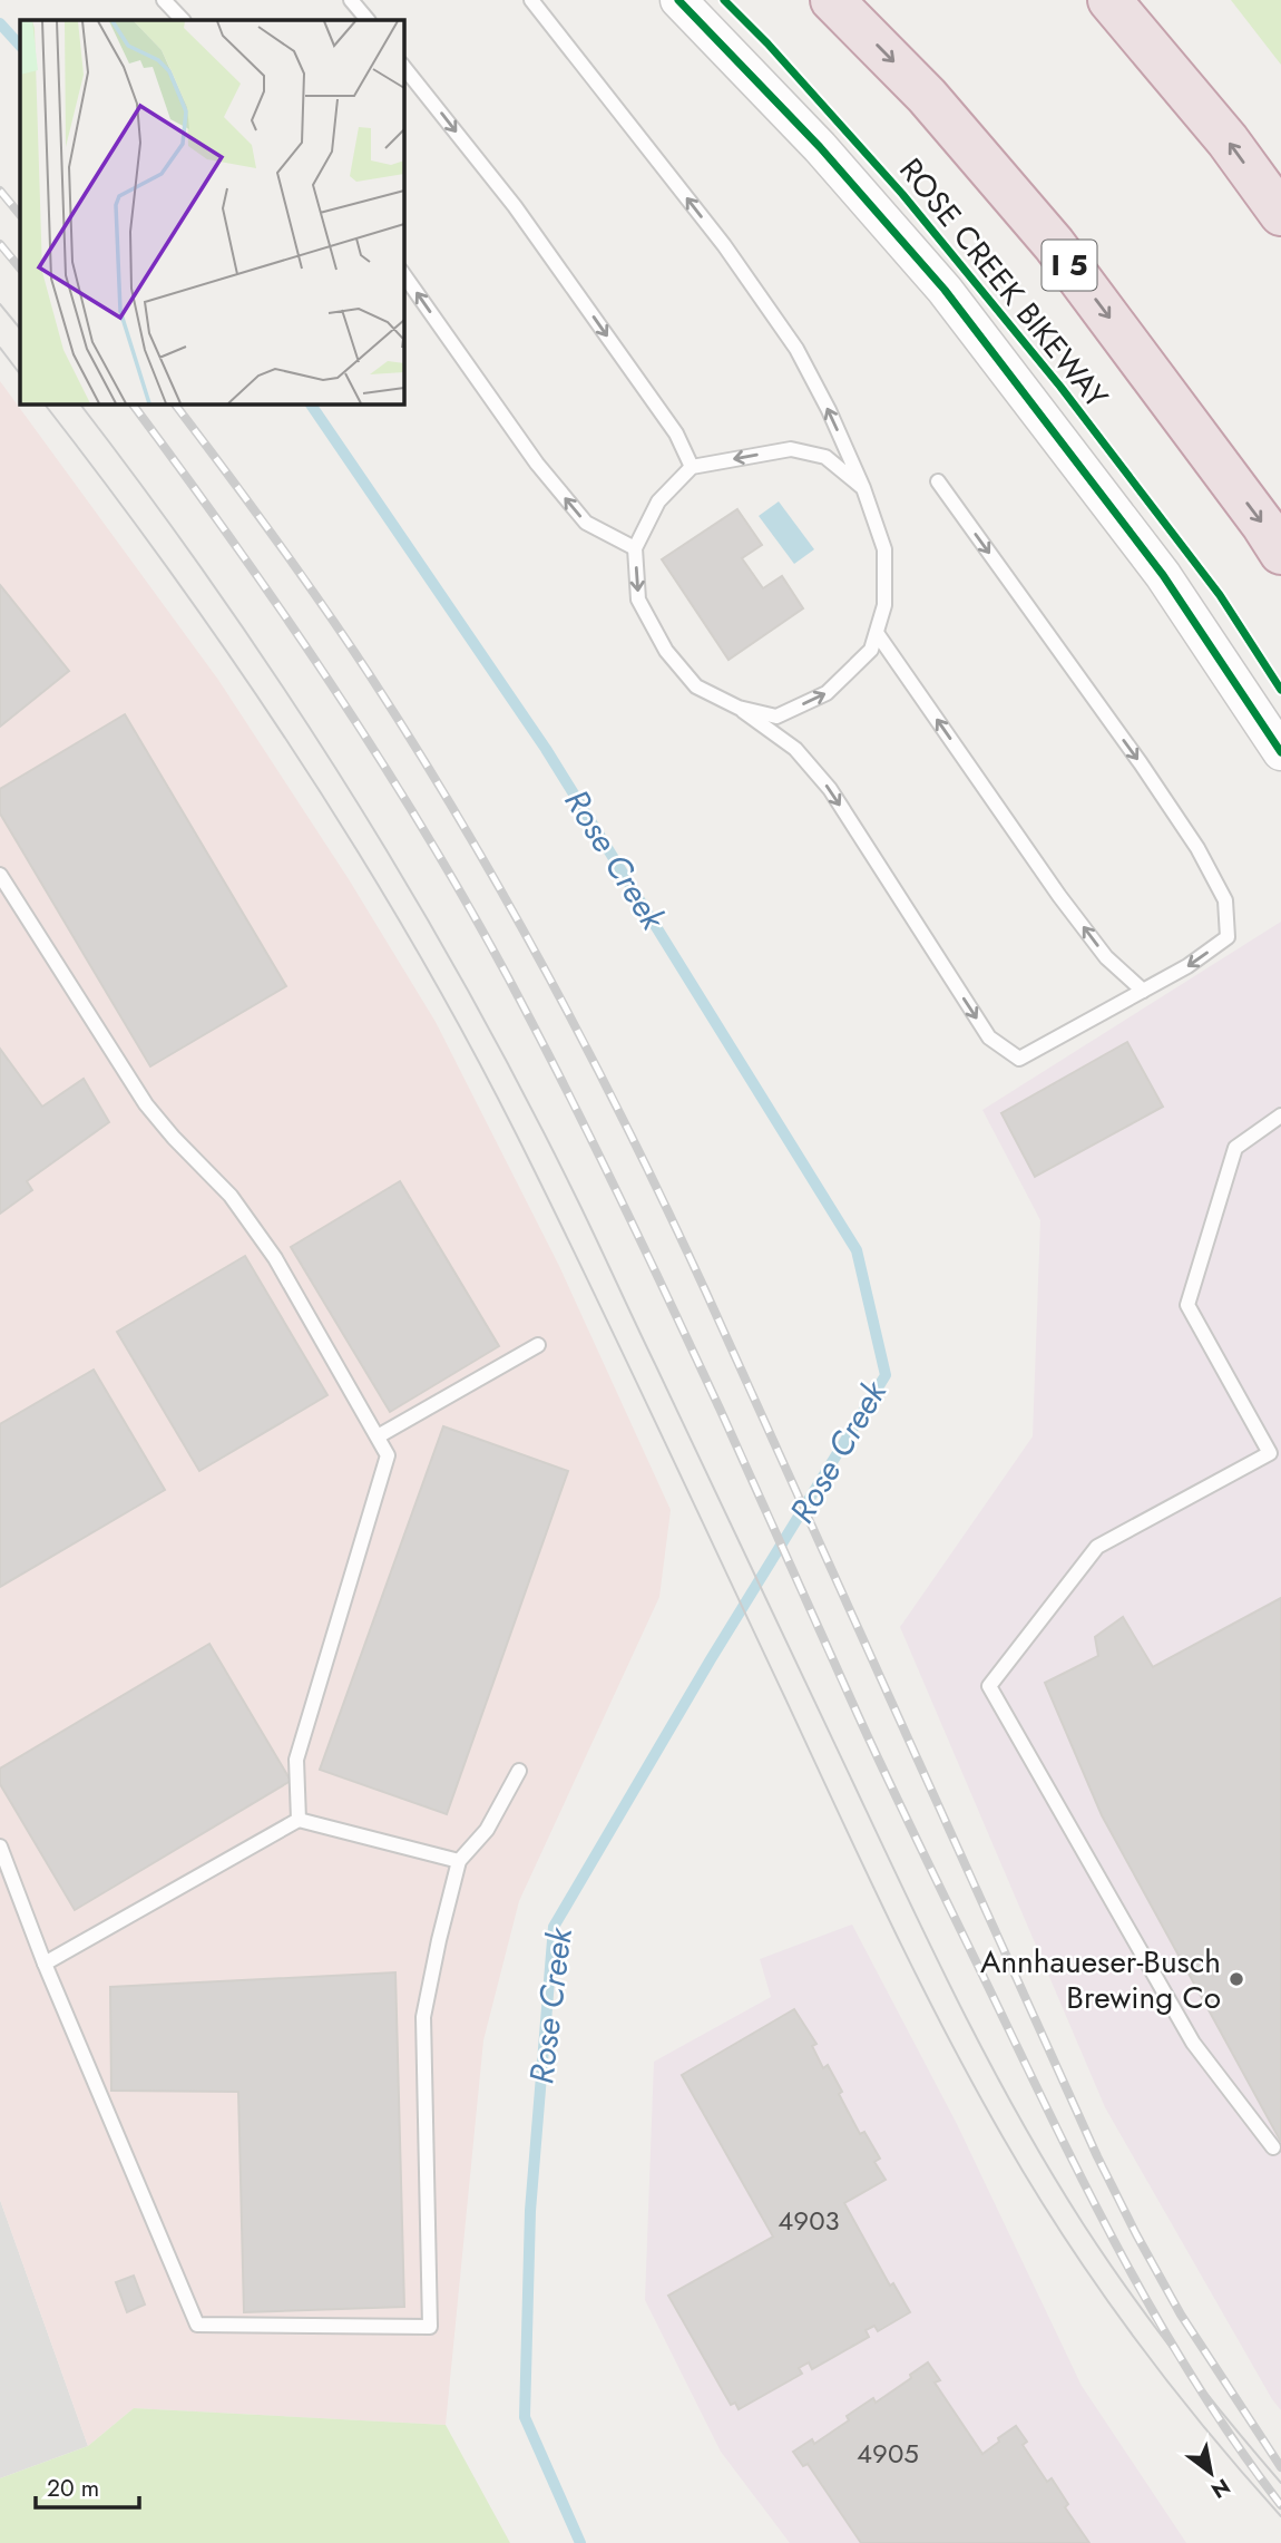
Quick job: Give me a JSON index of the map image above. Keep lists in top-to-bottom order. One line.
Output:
{"streets":{"highway":["I 5"],"cycle path":["ROSE CREEK BIKEWAY"]},"water":["Rose Creek"],"places":["Annhaueser-Busch Brewing Co"],"house_numbers":["4903","4905"],"scale_bar":"20 m","north":"bottom right"}
